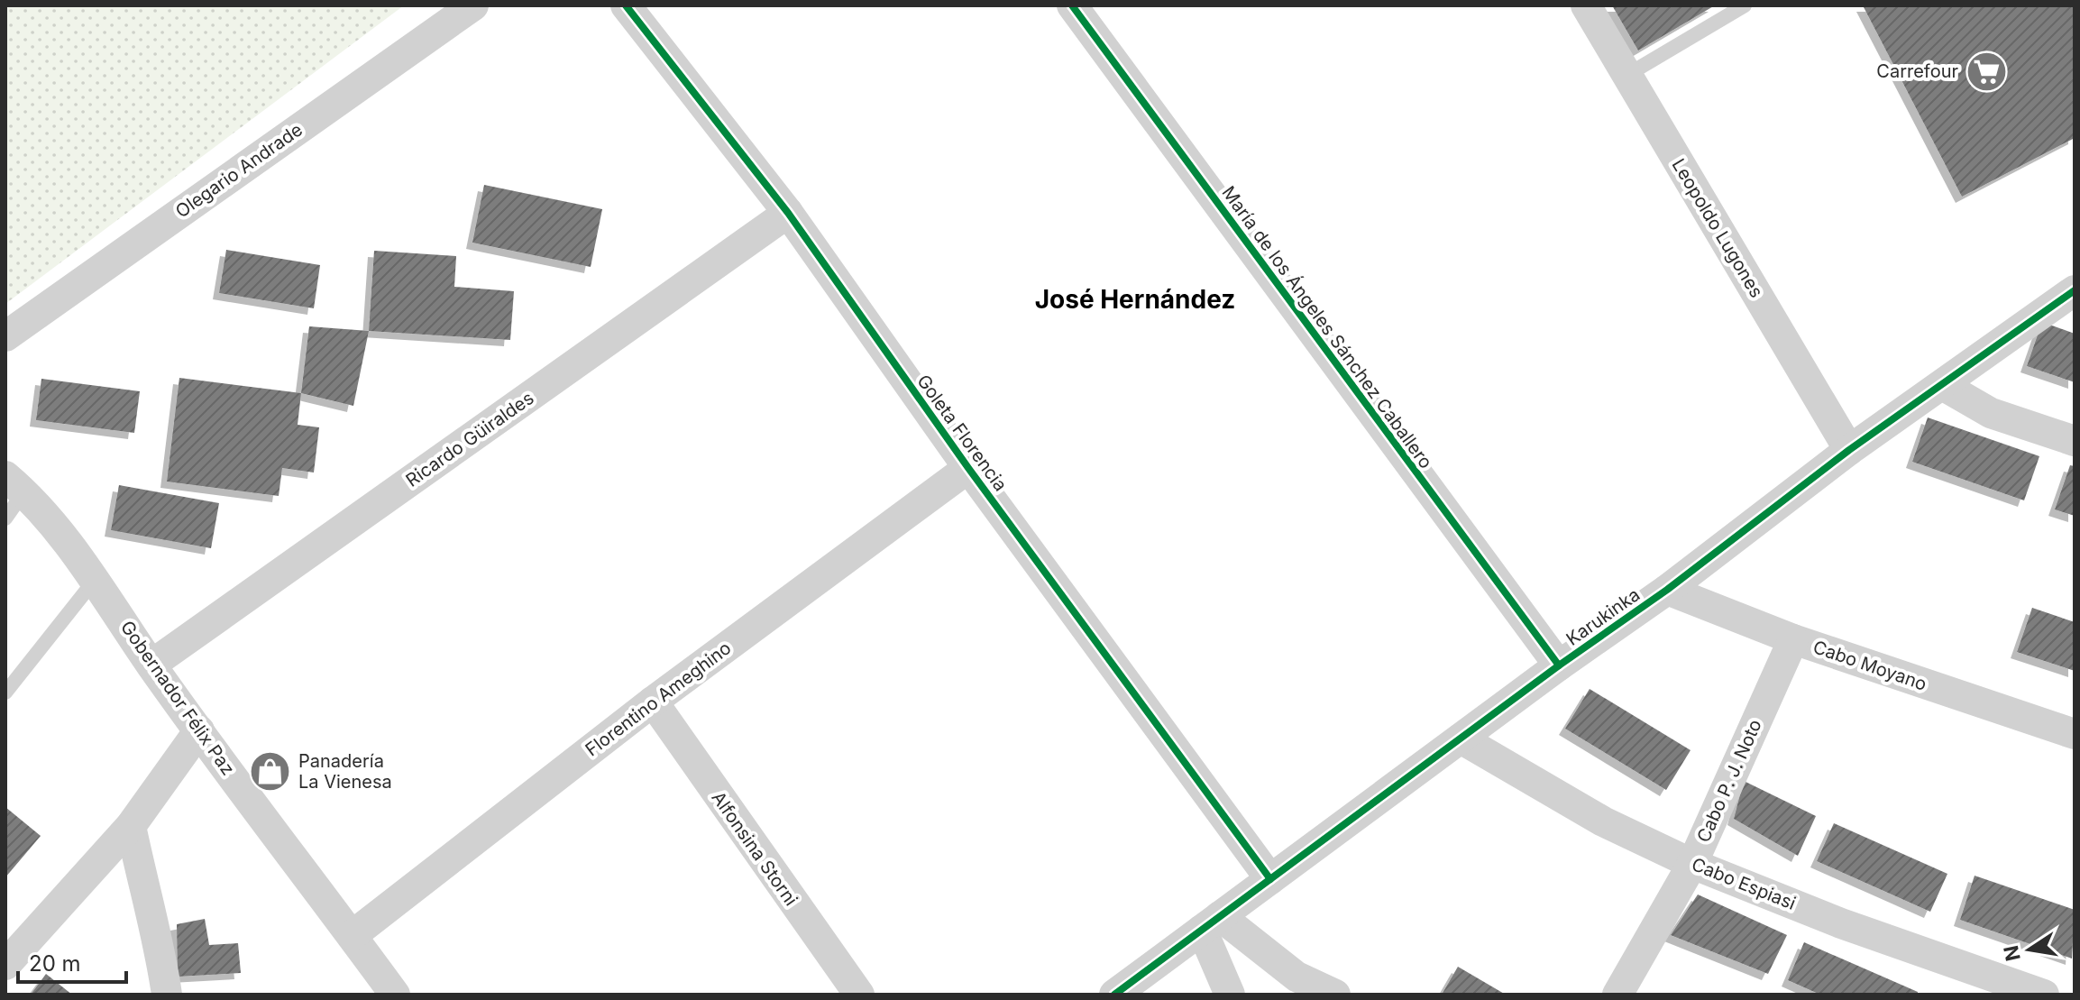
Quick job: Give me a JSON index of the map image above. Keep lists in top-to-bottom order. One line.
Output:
{"streets":{"street":["Olegario Andrade","Leopoldo Lugones","María de los Ángeles Sánchez Caballero","Goleta Florencia","Ricardo Güiraldes","Karukinka","Cabo Moyano","Gobernador Félix Paz","Florentino Ameghino","Cabo P. J. Noto","Alfonsina Storni","Cabo Espiasi"]},"crossings":[["Leopoldo Lugones","Karukinka"],["María de los Ángeles Sánchez Caballero","Karukinka"],["Goleta Florencia","Ricardo Güiraldes"],["Goleta Florencia","Karukinka"],["Goleta Florencia","Florentino Ameghino"],["Ricardo Güiraldes","Gobernador Félix Paz"],["Karukinka","Cabo Moyano"],["Karukinka","Cabo Espiasi"],["Cabo Moyano","Cabo P. J. Noto"],["Gobernador Félix Paz","Florentino Ameghino"],["Florentino Ameghino","Alfonsina Storni"],["Cabo P. J. Noto","Cabo Espiasi"]],"districts":["José Hernández"],"places":{"supermarket":["Carrefour"],"shop":["Panadería La Vienesa"]},"scale_bar":"20 m","north":"left"}
